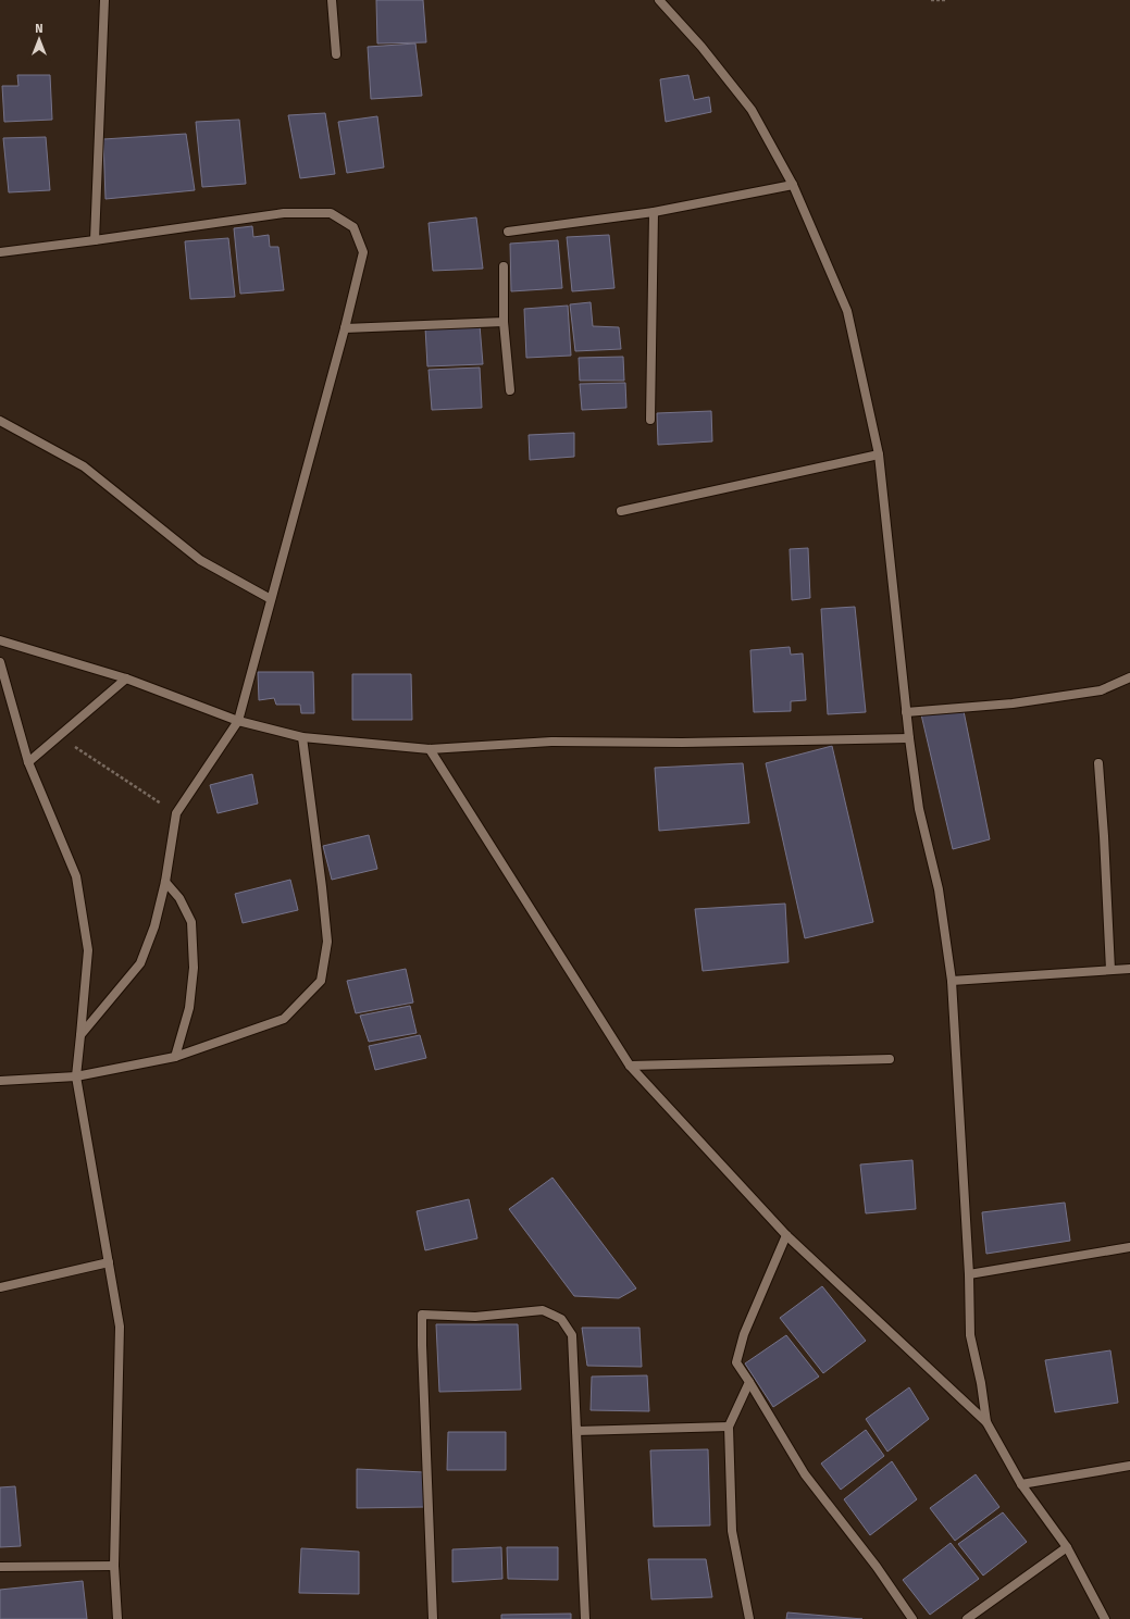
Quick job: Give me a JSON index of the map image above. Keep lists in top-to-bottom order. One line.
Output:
{"north":"top"}
